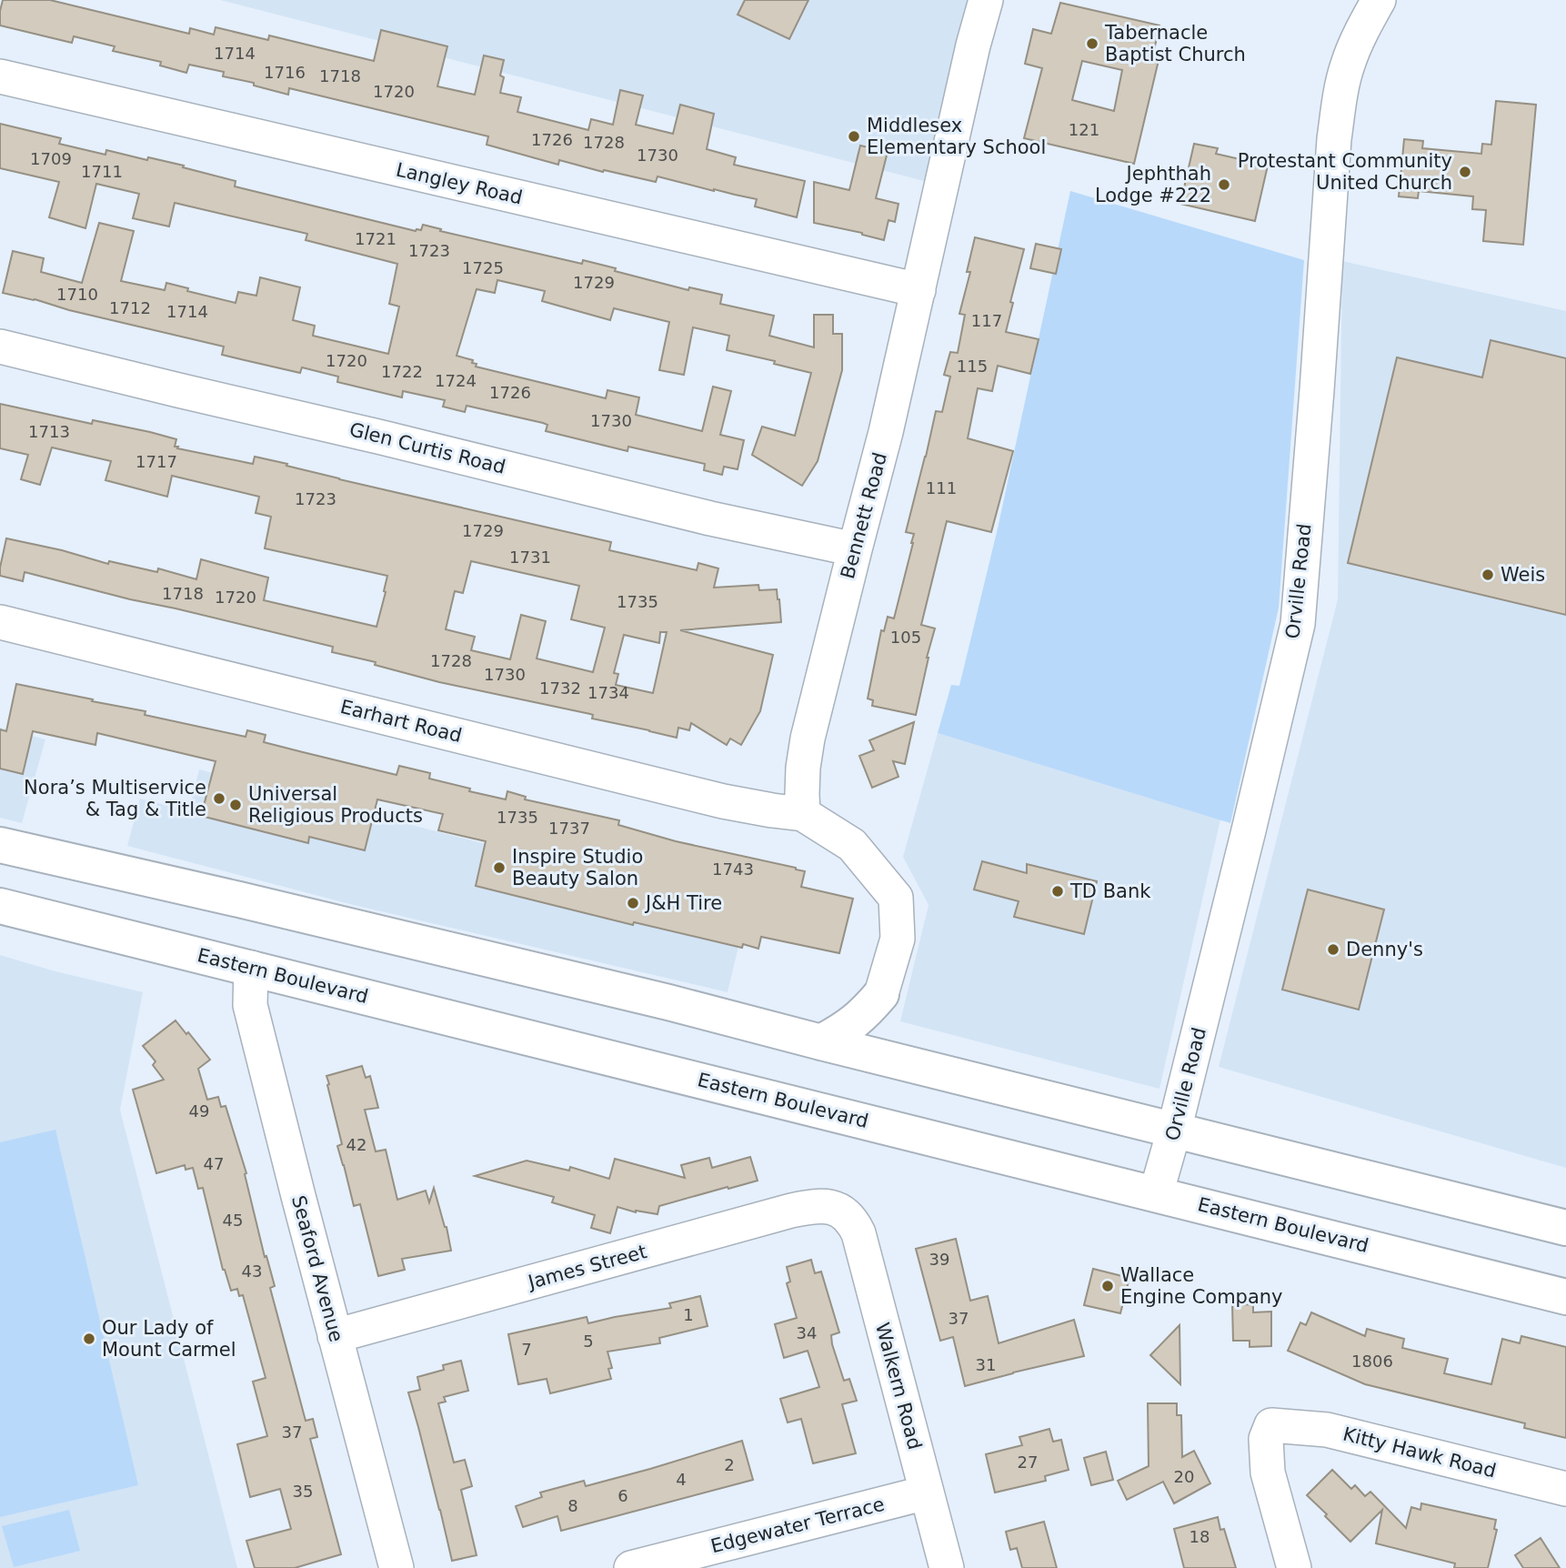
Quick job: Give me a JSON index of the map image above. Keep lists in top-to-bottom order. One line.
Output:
{"streets":{"main road":["Eastern Boulevard"],"street":["Langley Road","Glen Curtis Road","Bennett Road","Orville Road","Earhart Road","James Street","Seaford Avenue","Walkern Road","Kitty Hawk Road","Edgewater Terrace"]},"crossings":[["Langley Road","Bennett Road"],["Glen Curtis Road","Bennett Road"],["Bennett Road","Earhart Road"],["Orville Road","Eastern Boulevard"],["Eastern Boulevard","Seaford Avenue"],["James Street","Seaford Avenue"],["James Street","Walkern Road"],["Walkern Road","Edgewater Terrace"]],"places":["Tabernacle Baptist Church","Middlesex Elementary School","Protestant Community United Church","Jephthah Lodge #222","Weis","Nora’s Multiservice & Tag & Title","Universal Religious Products","Inspire Studio Beauty Salon","TD Bank","J&H Tire","Denny's","Wallace Engine Company","Our Lady of Mount Carmel"],"house_numbers":["1714","1716","1718","1720","121","1726","1728","1730","1709","1711","1721","1723","1725","1729","1710","1712","1714","117","1720","115","1722","1724","1726","1730","1713","1717","111","1723","1729","1731","1718","1720","1735","105","1728","1730","1732","1734","1735","1737","1743","49","42","47","45","39","43","1","37","34","5","7","1806","31","37","27","2","20","4","35","6","8","18"]}
